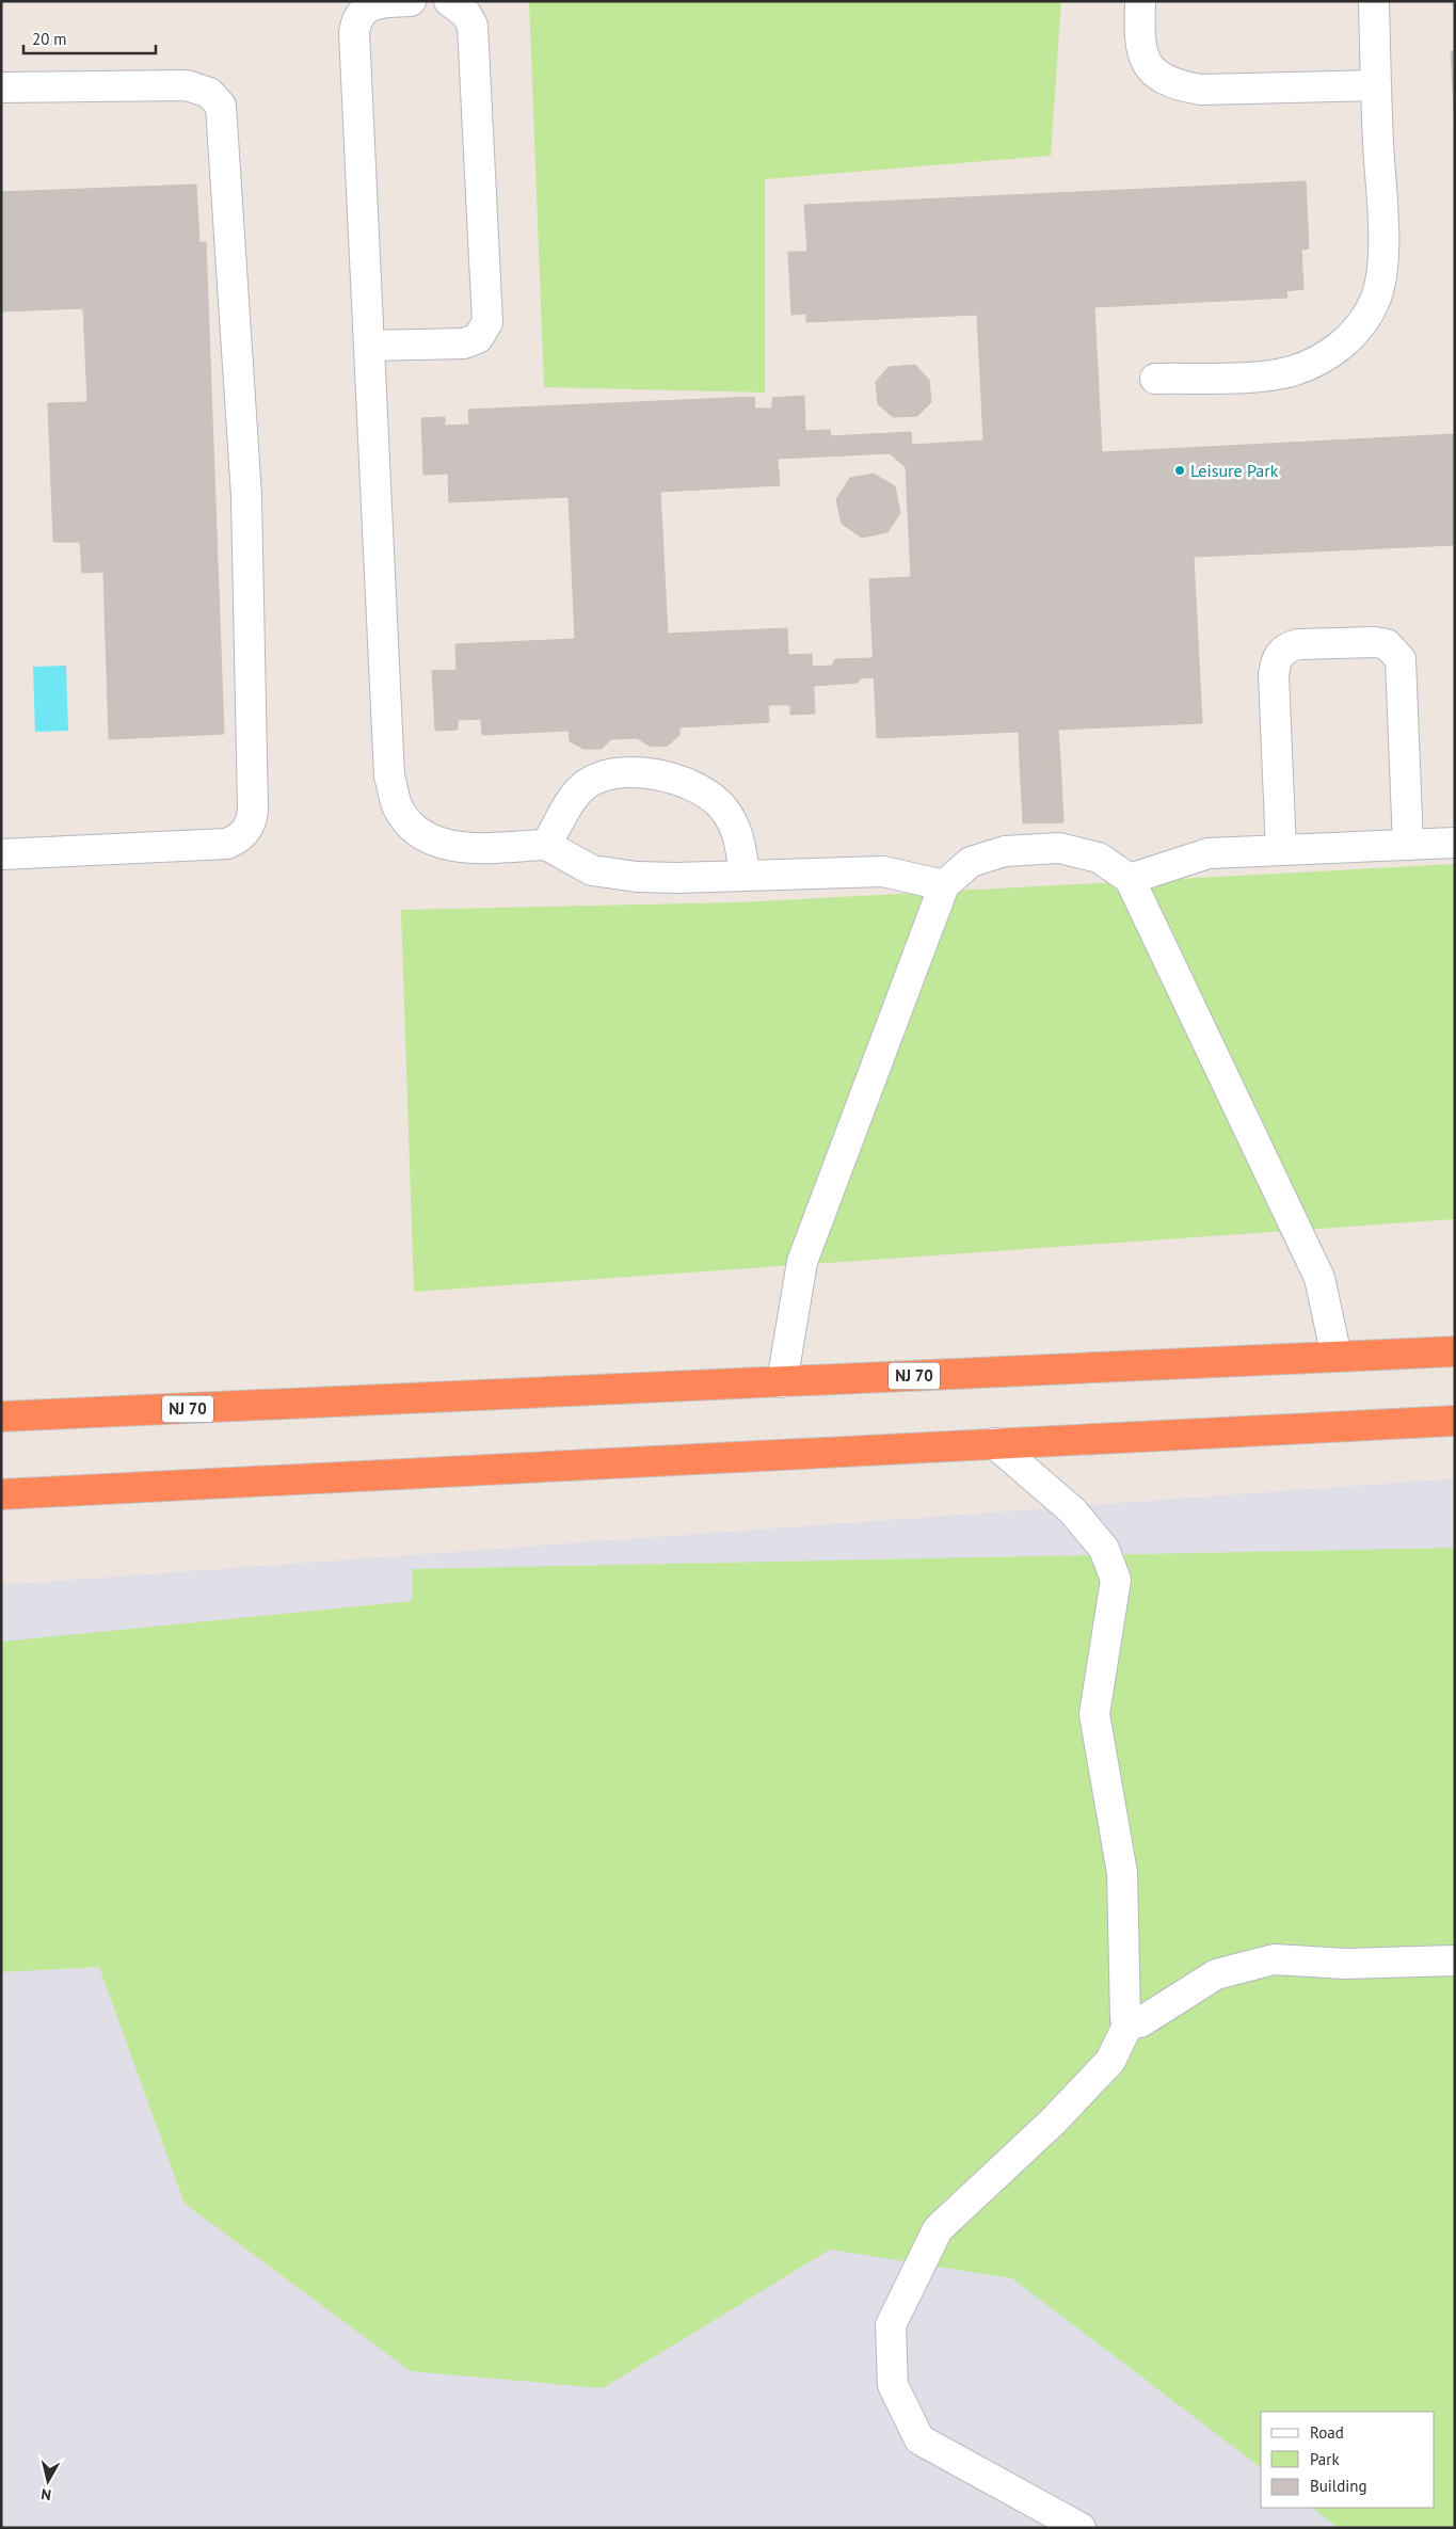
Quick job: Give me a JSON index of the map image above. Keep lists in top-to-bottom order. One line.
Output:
{"streets":{"highway":["NJ 70"]},"places":["Leisure Park"],"legend":["Road","Park","Building"],"scale_bar":"20 m","north":"bottom"}
